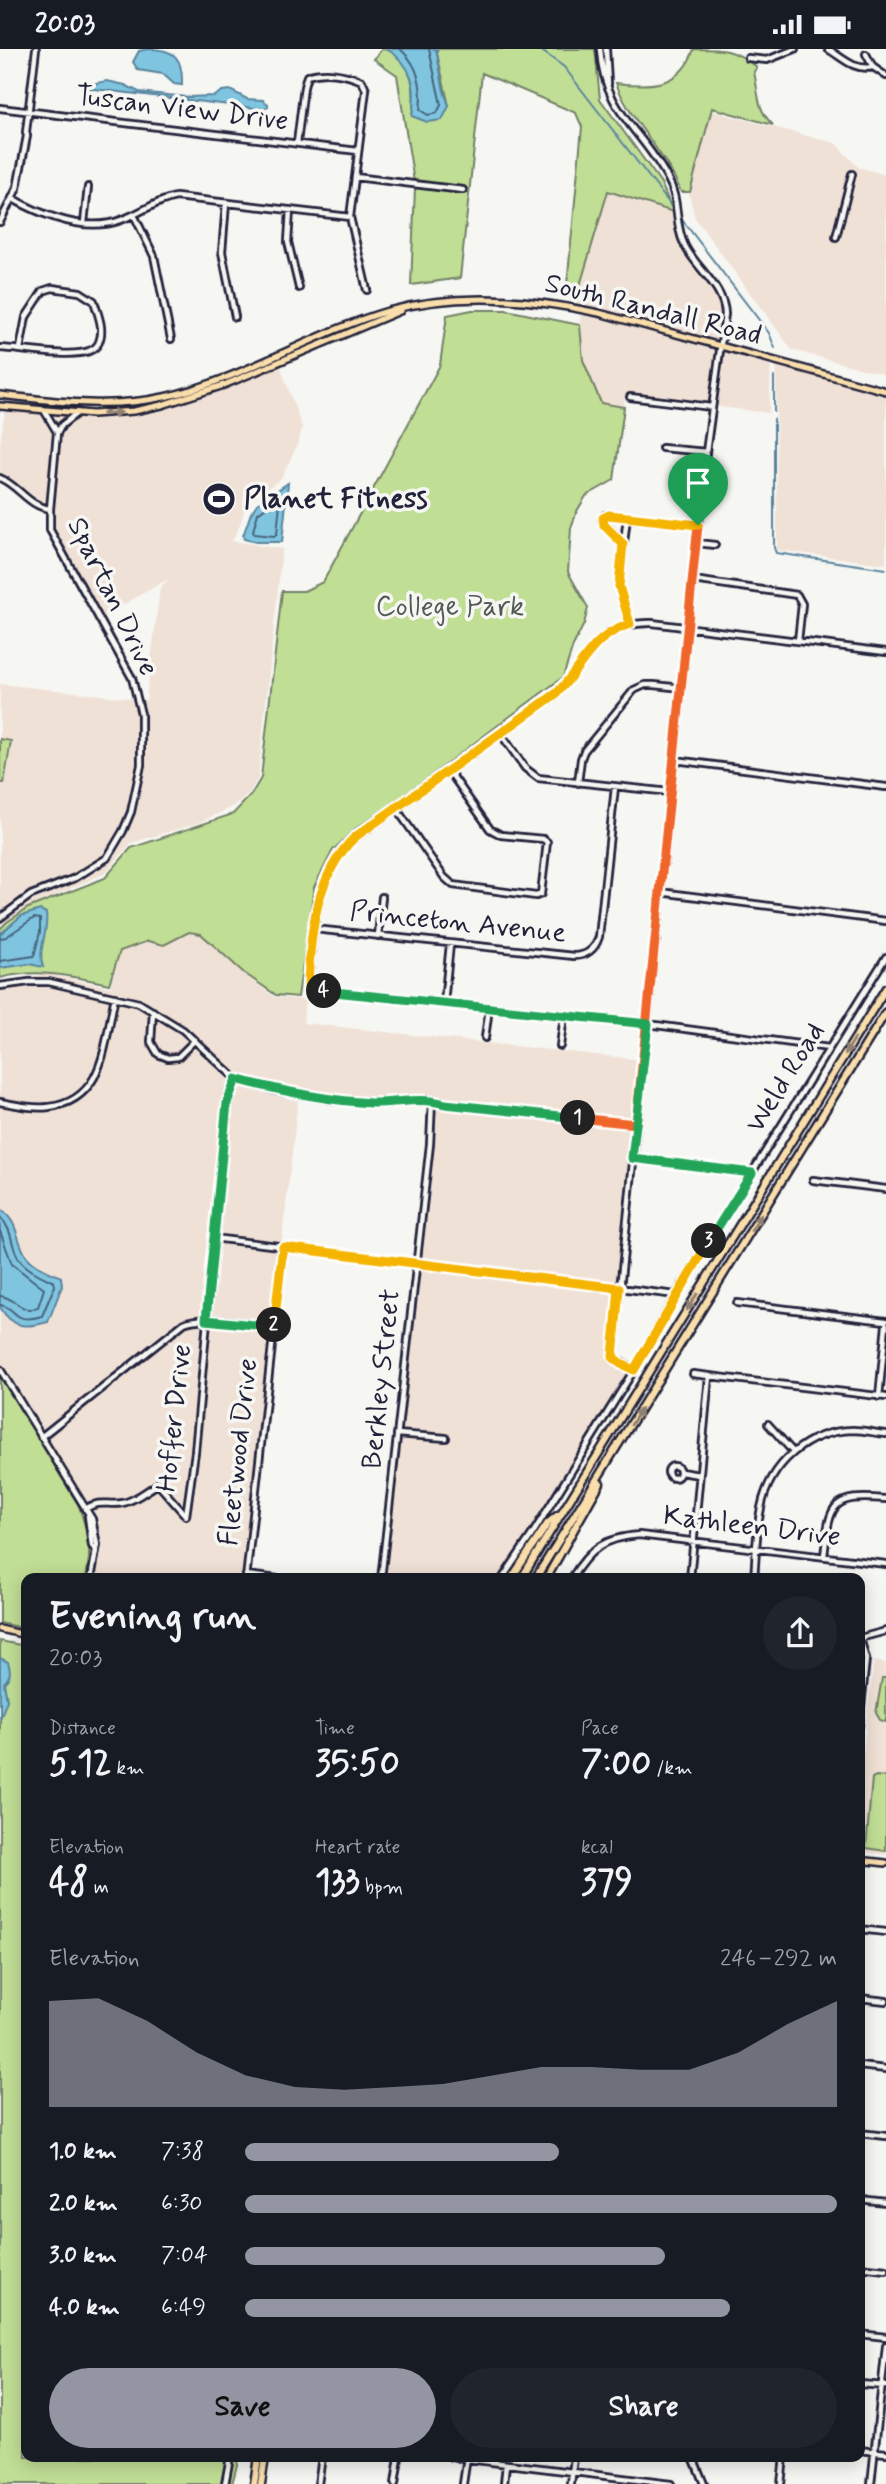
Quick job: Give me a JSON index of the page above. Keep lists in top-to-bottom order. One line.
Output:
{"streets":{"main road":["South Randall Road"],"street":["Tuscan View Drive","Spartan Drive","Princeton Avenue","Weld Road","Berkley Street","Hoffer Drive","Fleetwood Drive","Kathleen Drive"]},"parks":["College Park"],"places":{"sports":["Planet Fitness"]},"page":{"status":"20:03","pins":["4","1","3","2"],"heading":["Evening run","20:03"],"stats":[["Distance","5.12 km"],["Time","35:50"],["Pace","7:00 /km"],["Elevation","48 m"],["Heart rate","133 bpm"],["kcal","379"]],"chart":["Elevation","246–292 m"],"list":[{"name":"1.0 km","note":"7:38"},{"name":"2.0 km","note":"6:30"},{"name":"3.0 km","note":"7:04"},{"name":"4.0 km","note":"6:49"}],"buttons":["Save","Share"]}}
